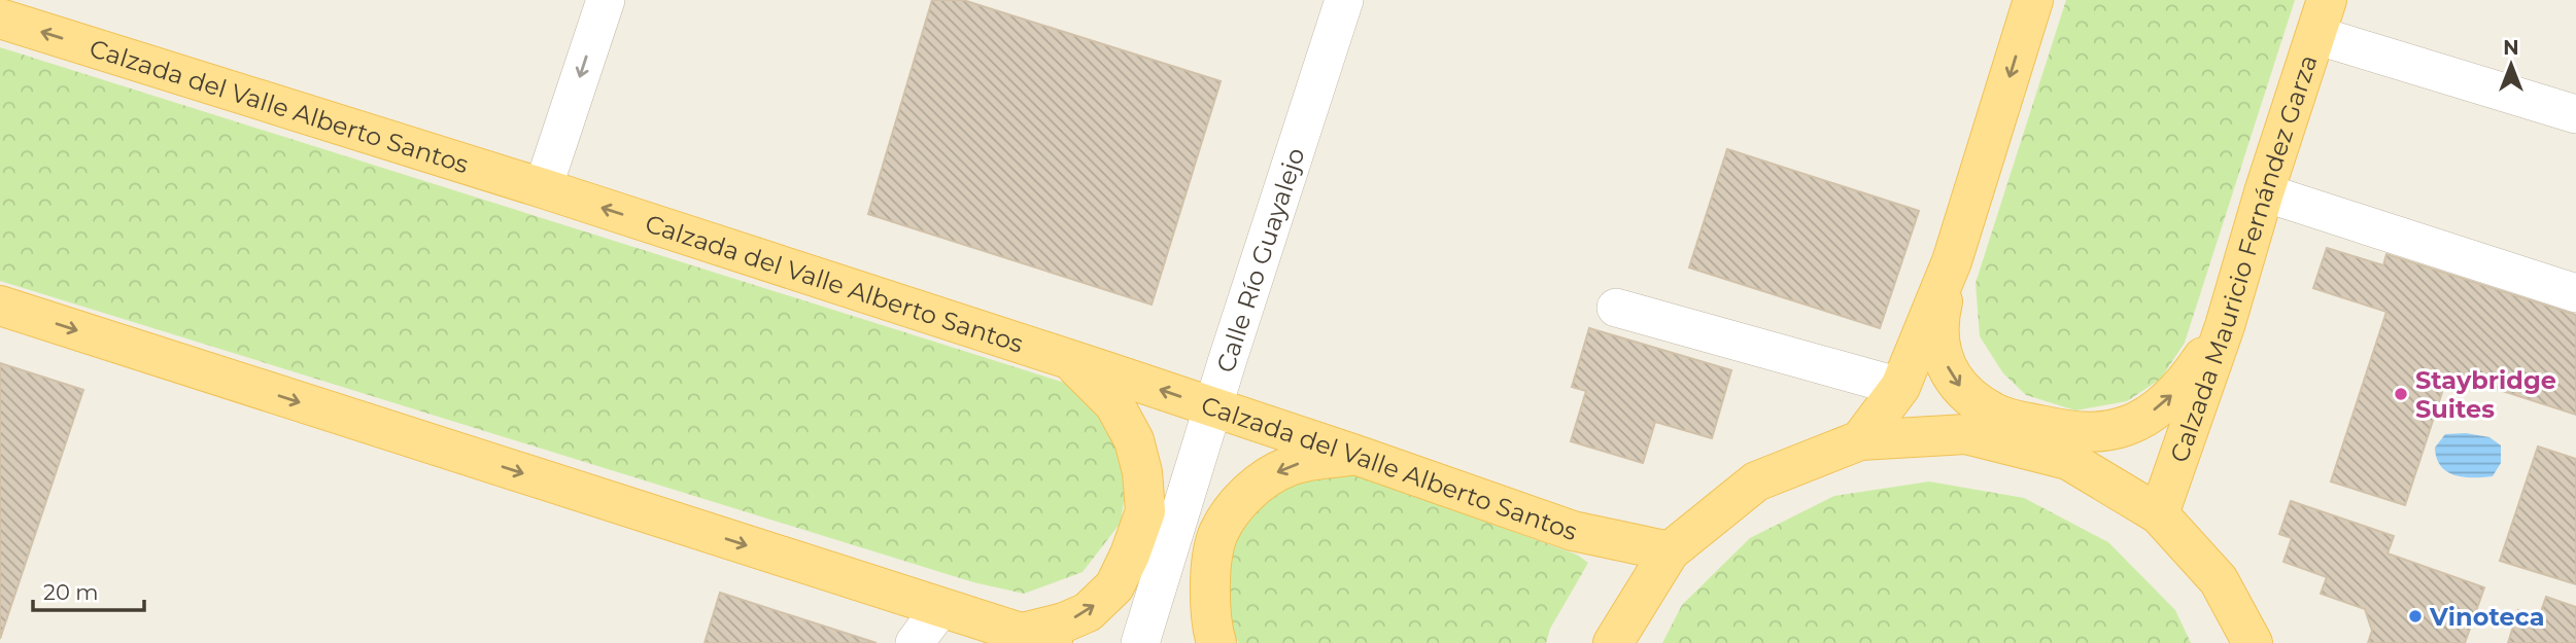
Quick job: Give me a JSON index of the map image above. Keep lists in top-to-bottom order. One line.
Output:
{"streets":{"main road":["Calzada del Valle Alberto Santos","Calzada Mauricio Fernández Garza"],"street":["Calle Río Guayalejo"]},"crossings":[["Calzada del Valle Alberto Santos","Calle Río Guayalejo"]],"places":["Staybridge Suites","Vinoteca"],"scale_bar":"20 m","north":"top"}
